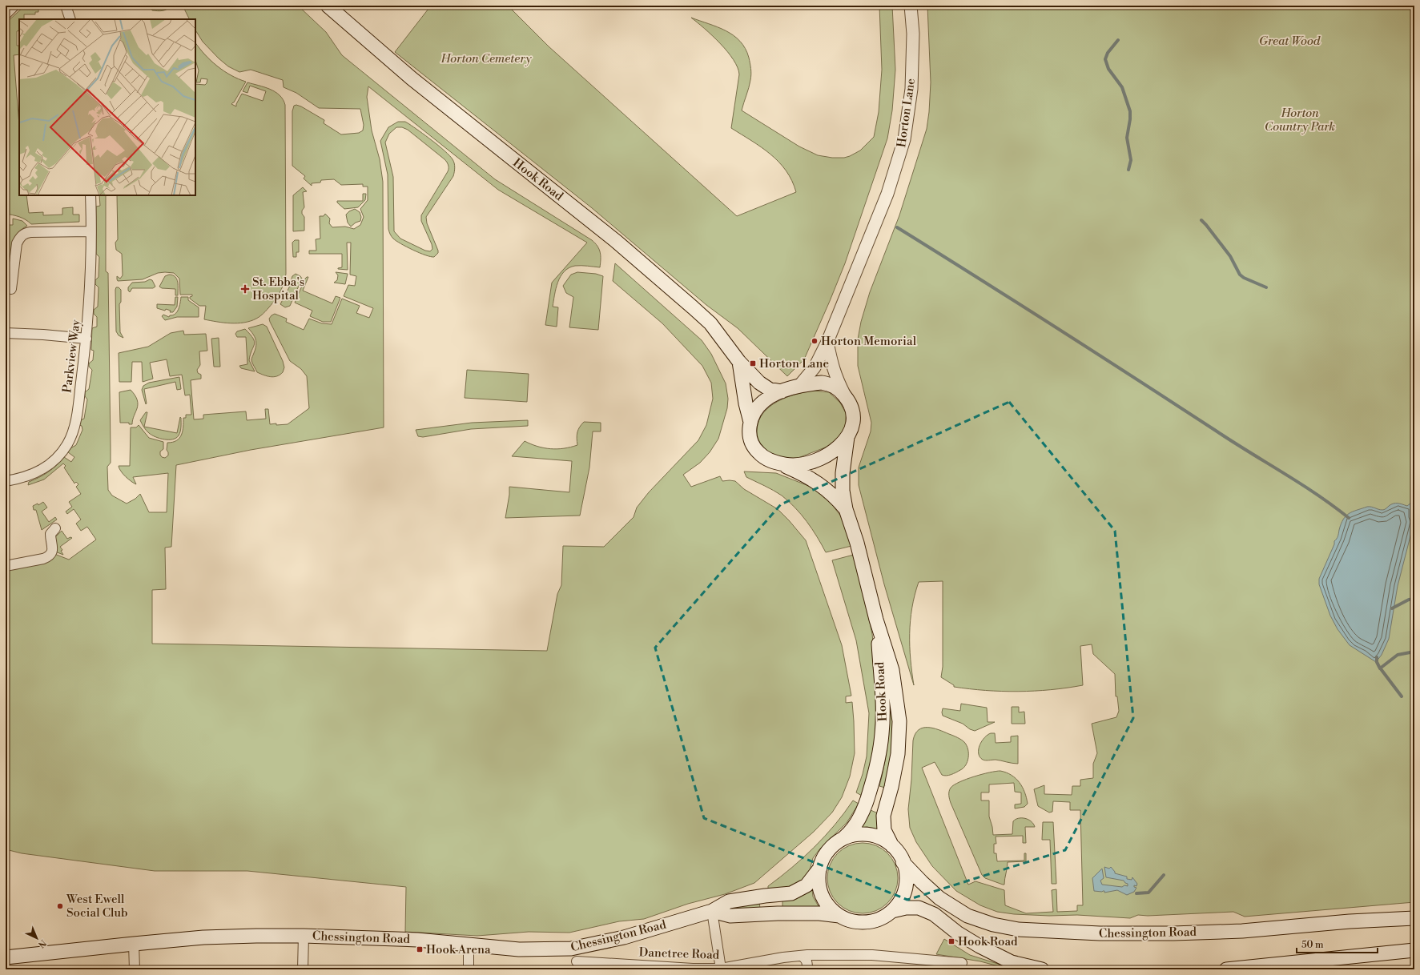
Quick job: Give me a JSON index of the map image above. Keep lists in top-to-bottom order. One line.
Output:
{"streets":{"main road":["Hook Road","Chessington Road"],"street":["Horton Lane","Parkview Way","Danetree Road"]},"crossings":[["Horton Lane","Hook Road"],["Hook Road","Chessington Road"]],"parks":["Great Wood","Horton Cemetery","Horton Country Park"],"places":{"health":["St. Ebba's Hospital"],"other":["Horton Memorial","West Ewell Social Club"],"transit":["Horton Lane","Hook Road","Hook Arena"]},"scale_bar":"50 m","north":"bottom right"}
